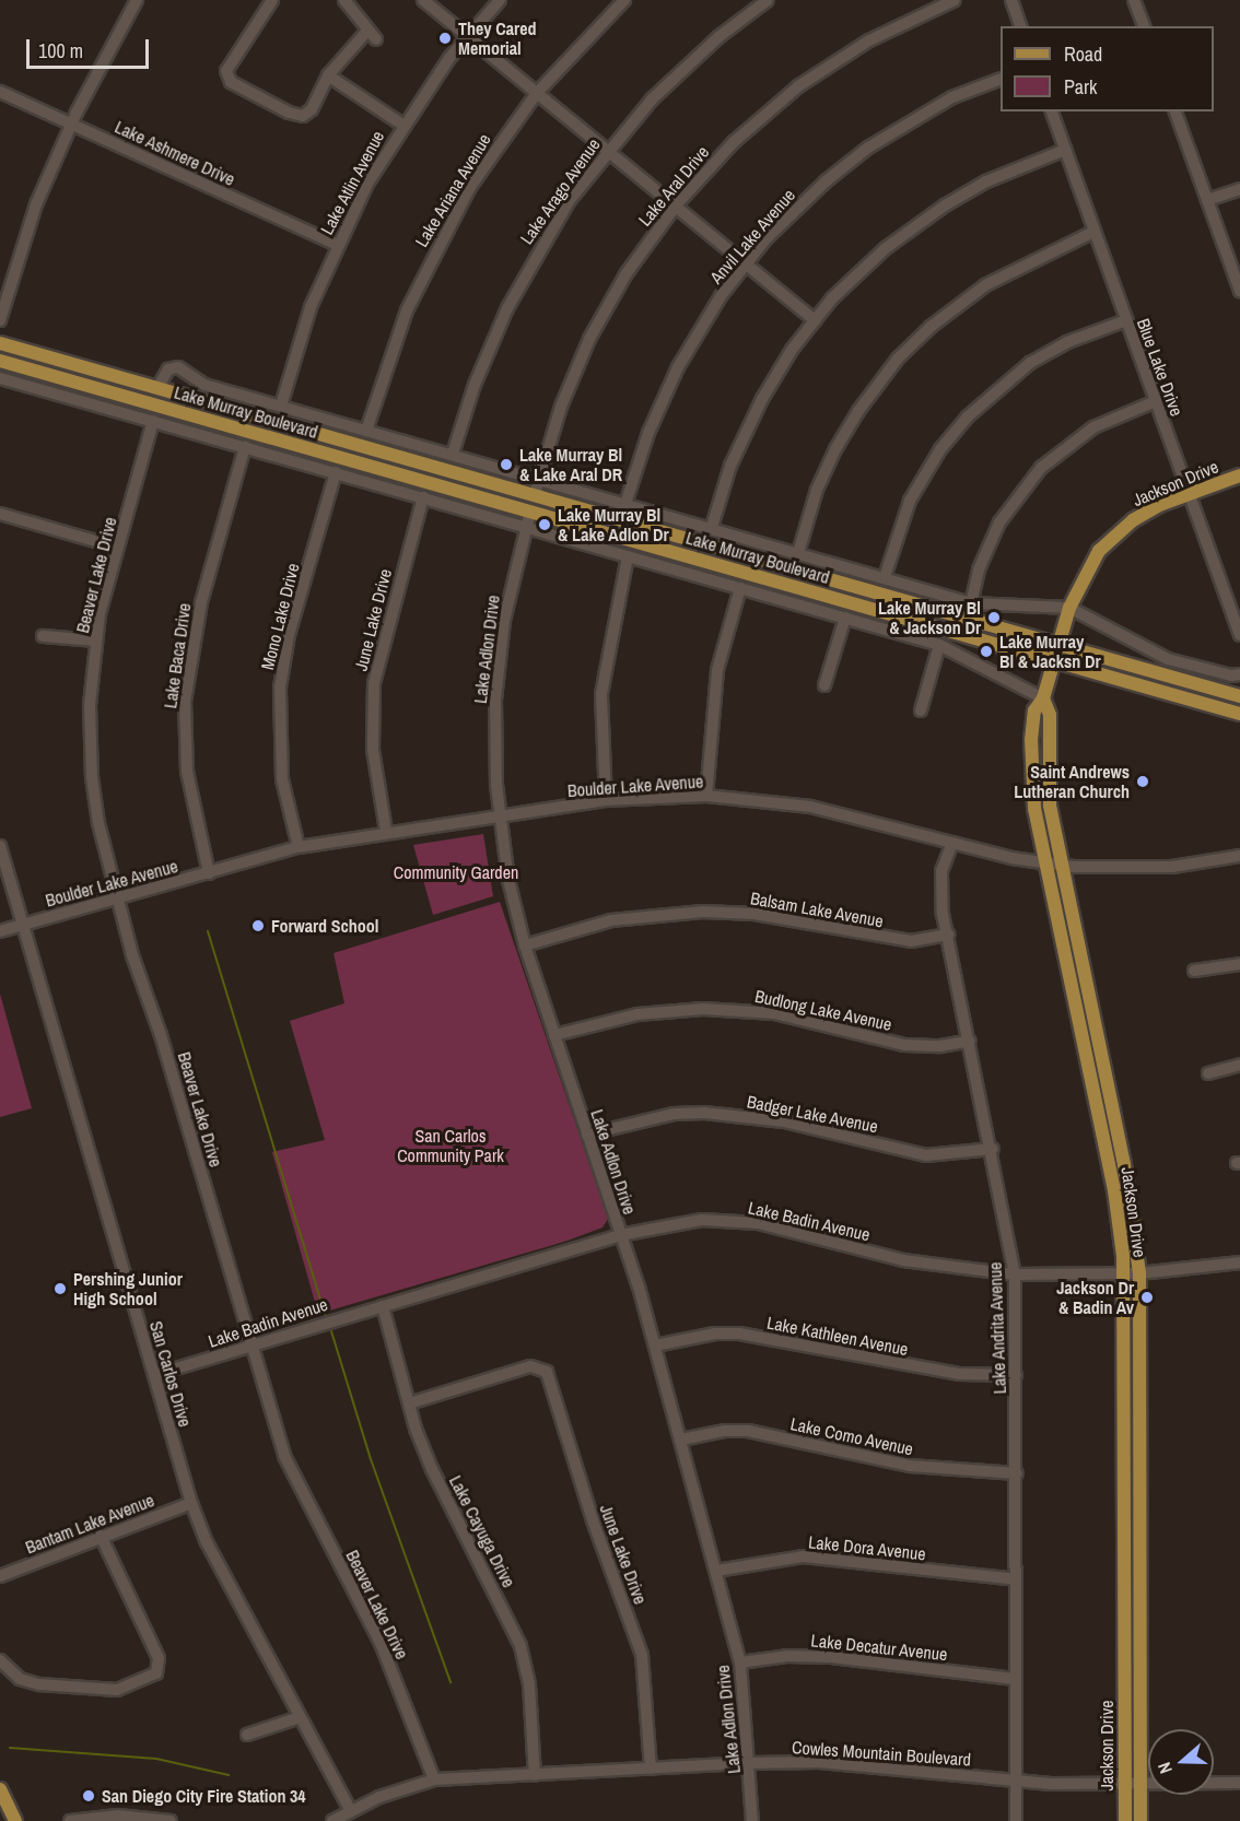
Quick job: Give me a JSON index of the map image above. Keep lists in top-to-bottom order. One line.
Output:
{"streets":{"main road":["Lake Murray Boulevard","Jackson Drive"],"street":["Lake Ashmere Drive","Lake Atlin Avenue","Lake Aral Drive","Lake Ariana Avenue","Lake Arago Avenue","Anvil Lake Avenue","Blue Lake Drive","Beaver Lake Drive","Mono Lake Drive","June Lake Drive","Lake Adlon Drive","Lake Baca Drive","Boulder Lake Avenue","Balsam Lake Avenue","Budlong Lake Avenue","Badger Lake Avenue","Lake Badin Avenue","Lake Andrita Avenue","Lake Kathleen Avenue","San Carlos Drive","Lake Como Avenue","Bantam Lake Avenue","Lake Cayuga Drive","Lake Dora Avenue","Lake Decatur Avenue","Cowles Mountain Boulevard"]},"crossings":[["Lake Ashmere Drive","Lake Atlin Avenue"],["Lake Atlin Avenue","Lake Murray Boulevard"],["Lake Aral Drive","Lake Murray Boulevard"],["Lake Ariana Avenue","Lake Murray Boulevard"],["Lake Arago Avenue","Lake Murray Boulevard"],["Anvil Lake Avenue","Lake Murray Boulevard"],["Blue Lake Drive","Jackson Drive"],["Lake Murray Boulevard","Jackson Drive"],["Lake Murray Boulevard","Beaver Lake Drive"],["Lake Murray Boulevard","Mono Lake Drive"],["Lake Murray Boulevard","June Lake Drive"],["Lake Murray Boulevard","Lake Adlon Drive"],["Lake Murray Boulevard","Lake Baca Drive"],["Jackson Drive","Boulder Lake Avenue"],["Jackson Drive","Lake Badin Avenue"],["Jackson Drive","Cowles Mountain Boulevard"],["Beaver Lake Drive","Boulder Lake Avenue"],["Beaver Lake Drive","Lake Badin Avenue"],["Beaver Lake Drive","Cowles Mountain Boulevard"],["Mono Lake Drive","Boulder Lake Avenue"],["June Lake Drive","Boulder Lake Avenue"],["June Lake Drive","Lake Cayuga Drive"],["June Lake Drive","Cowles Mountain Boulevard"],["Lake Adlon Drive","Boulder Lake Avenue"],["Lake Adlon Drive","Balsam Lake Avenue"],["Lake Adlon Drive","Budlong Lake Avenue"],["Lake Adlon Drive","Badger Lake Avenue"],["Lake Adlon Drive","Lake Badin Avenue"],["Lake Adlon Drive","Lake Kathleen Avenue"],["Lake Adlon Drive","Lake Como Avenue"],["Lake Adlon Drive","Lake Dora Avenue"],["Lake Adlon Drive","Lake Decatur Avenue"],["Lake Adlon Drive","Cowles Mountain Boulevard"],["Lake Baca Drive","Boulder Lake Avenue"],["Boulder Lake Avenue","Lake Andrita Avenue"],["Boulder Lake Avenue","San Carlos Drive"],["Balsam Lake Avenue","Lake Andrita Avenue"],["Budlong Lake Avenue","Lake Andrita Avenue"],["Badger Lake Avenue","Lake Andrita Avenue"],["Lake Badin Avenue","Lake Andrita Avenue"],["Lake Badin Avenue","San Carlos Drive"],["Lake Badin Avenue","Lake Cayuga Drive"],["Lake Andrita Avenue","Lake Kathleen Avenue"],["Lake Andrita Avenue","Lake Como Avenue"],["Lake Andrita Avenue","Lake Dora Avenue"],["Lake Andrita Avenue","Lake Decatur Avenue"],["Lake Andrita Avenue","Cowles Mountain Boulevard"],["San Carlos Drive","Bantam Lake Avenue"],["San Carlos Drive","Cowles Mountain Boulevard"],["Lake Cayuga Drive","Cowles Mountain Boulevard"]],"parks":["Community Garden","San Carlos Community Park"],"places":["They Cared Memorial","Lake Murray Bl & Lake Aral DR","Lake Murray Bl & Lake Adlon Dr","Lake Murray Bl & Jackson Dr","Lake Murray Bl & Jacksn Dr","Saint Andrews Lutheran Church","Forward School","Pershing Junior High School","Jackson Dr & Badin Av","San Diego City Fire Station 34"],"legend":["Road","Park"],"scale_bar":"100 m","north":"left"}
